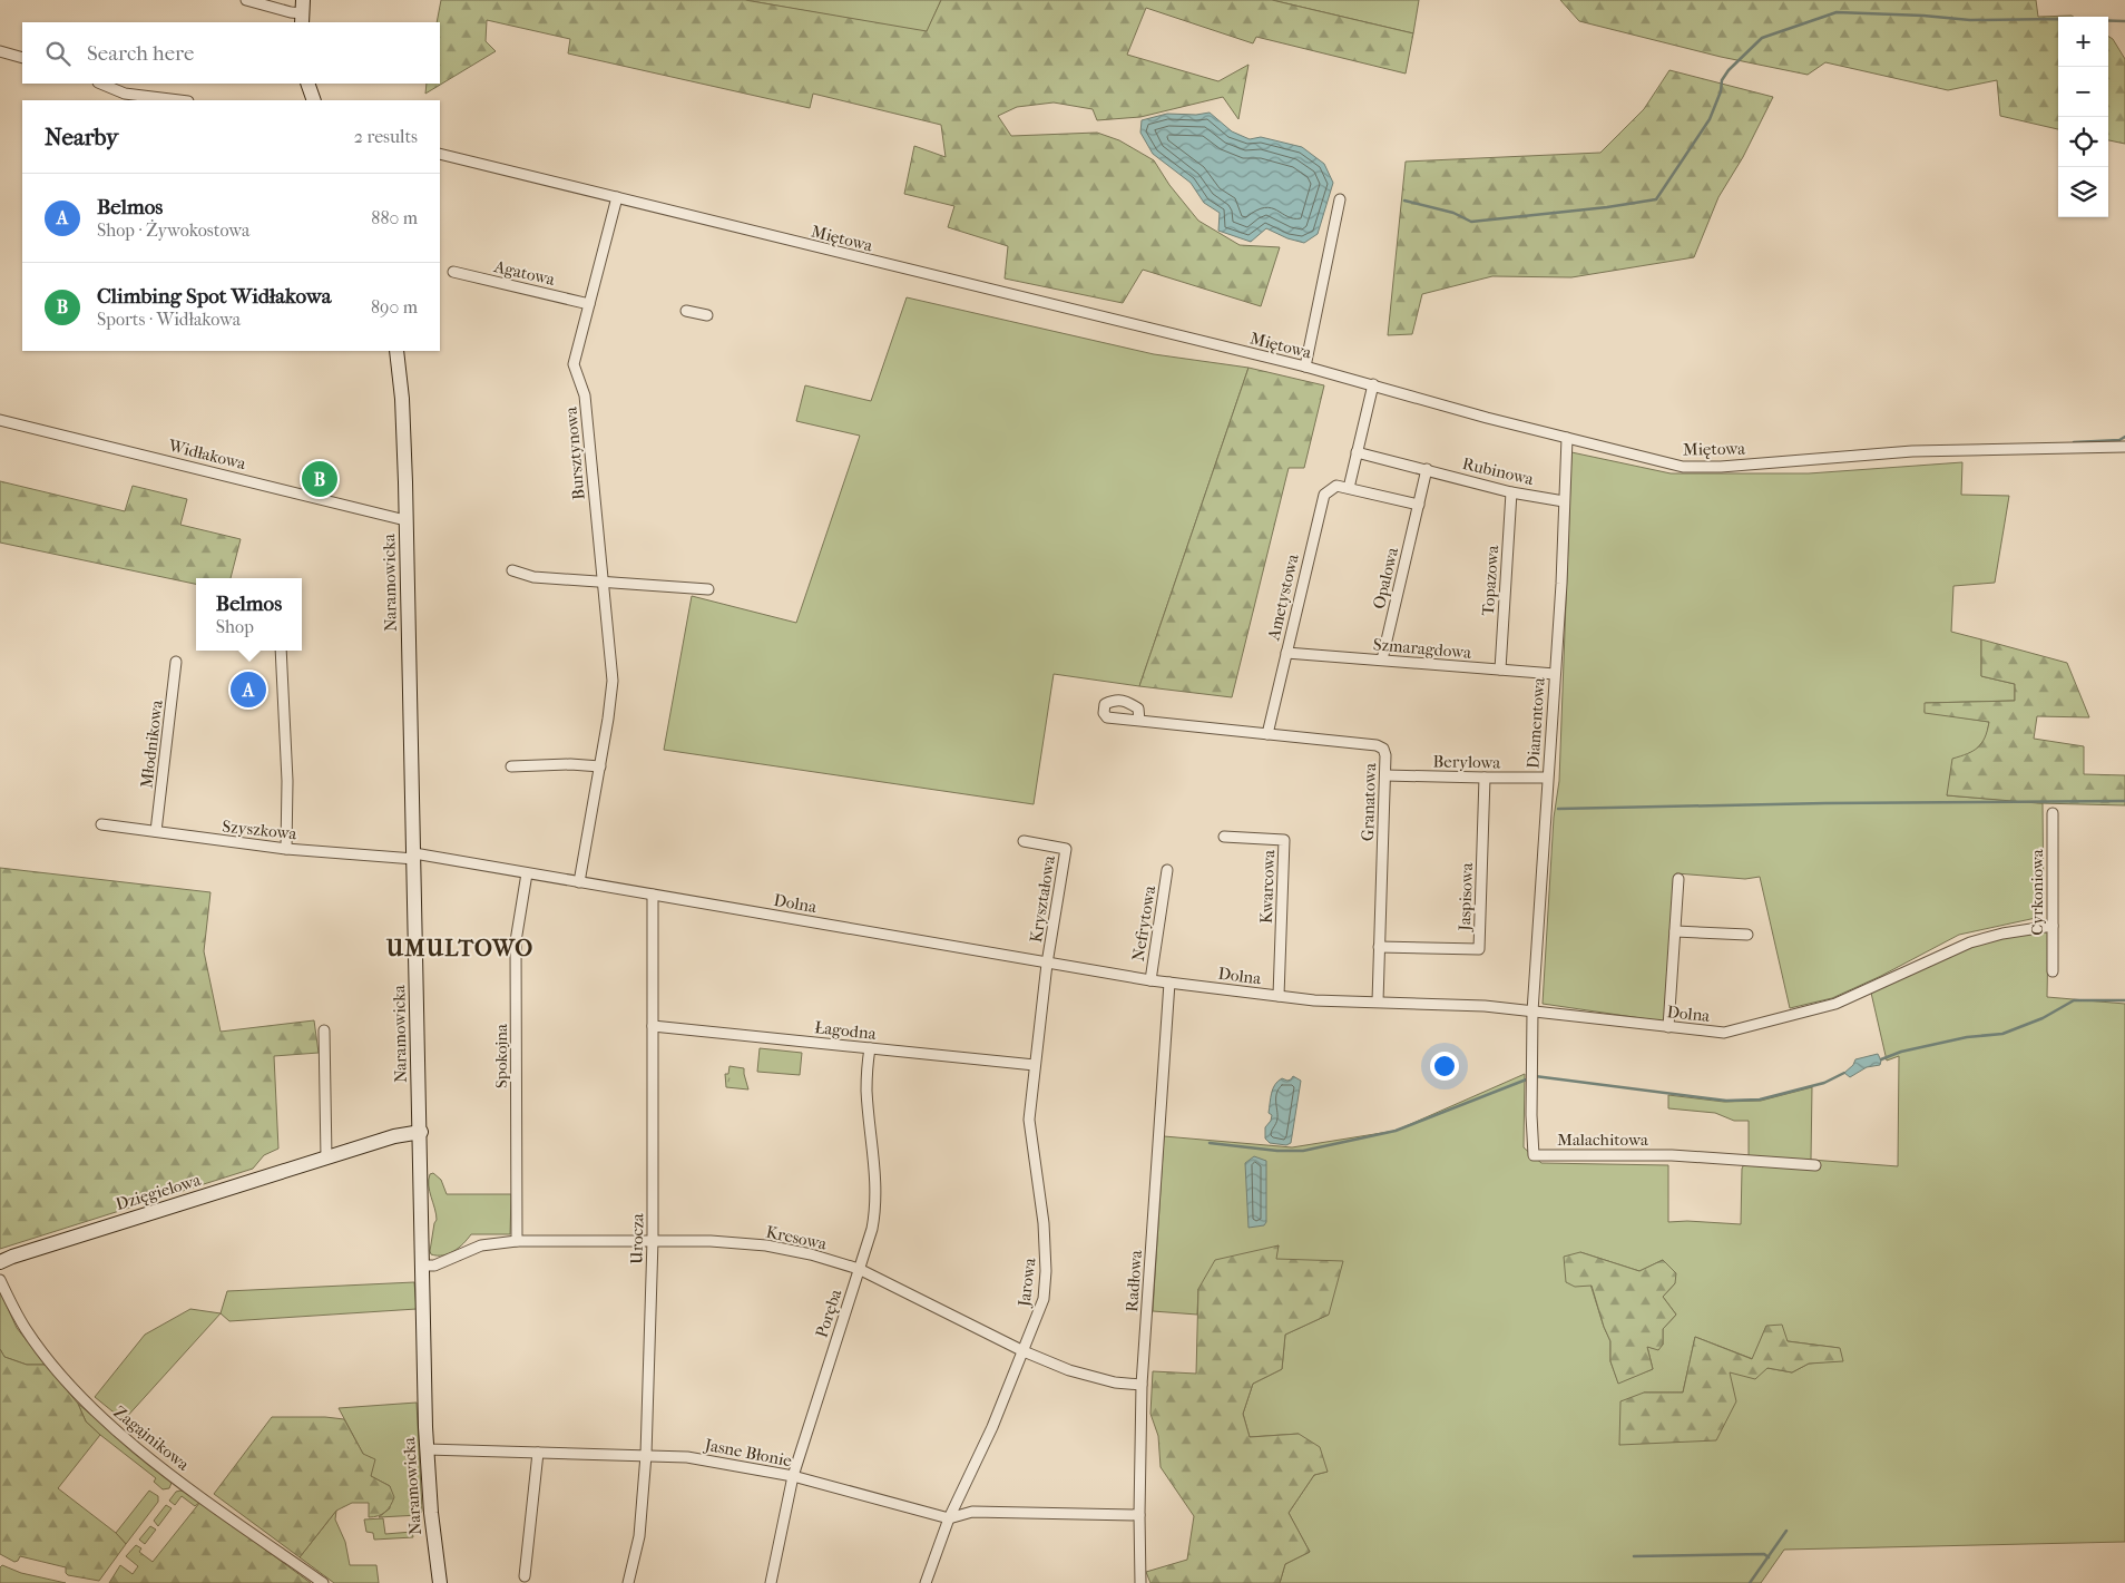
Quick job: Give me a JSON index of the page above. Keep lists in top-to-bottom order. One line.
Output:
{"streets":{"street":["Miętowa","Agatowa","Bursztynowa","Widłakowa","Rubinowa","Opalowa","Topazowa","Naramowicka","Ametystowa","Szmaragdowa","Diamentowa","Młodnikowa","Berylowa","Granatowa","Szyszkowa","Kwarcowa","Cyrkoniowa","Jaspisowa","Kryształowa","Dolna","Nefrytowa","Łagodna","Spokojna","Malachitowa","Dzięgielowa","Kresowa","Urocza","Radłowa","Jarowa","Poręba","Zagajnikowa","Jasne Błonie"]},"crossings":[["Miętowa","Bursztynowa"],["Miętowa","Diamentowa"],["Agatowa","Bursztynowa"],["Bursztynowa","Dolna"],["Widłakowa","Naramowicka"],["Rubinowa","Topazowa"],["Rubinowa","Diamentowa"],["Opalowa","Szmaragdowa"],["Topazowa","Szmaragdowa"],["Naramowicka","Szyszkowa"],["Naramowicka","Dolna"],["Naramowicka","Dzięgielowa"],["Naramowicka","Kresowa"],["Naramowicka","Jasne Błonie"],["Ametystowa","Szmaragdowa"],["Ametystowa","Granatowa"],["Szmaragdowa","Diamentowa"],["Diamentowa","Berylowa"],["Diamentowa","Dolna"],["Diamentowa","Malachitowa"],["Młodnikowa","Szyszkowa"],["Berylowa","Granatowa"],["Berylowa","Jaspisowa"],["Granatowa","Jaspisowa"],["Granatowa","Dolna"],["Szyszkowa","Dolna"],["Kwarcowa","Dolna"],["Cyrkoniowa","Dolna"],["Kryształowa","Dolna"],["Kryształowa","Jarowa"],["Dolna","Nefrytowa"],["Dolna","Spokojna"],["Dolna","Malachitowa"],["Dolna","Urocza"],["Dolna","Radłowa"],["Dolna","Jarowa"],["Łagodna","Urocza"],["Łagodna","Jarowa"],["Łagodna","Poręba"],["Spokojna","Kresowa"],["Kresowa","Urocza"],["Kresowa","Radłowa"],["Kresowa","Jarowa"],["Kresowa","Poręba"],["Urocza","Jasne Błonie"],["Jarowa","Jasne Błonie"],["Poręba","Jasne Błonie"]],"districts":["UMULTOWO"],"page":{"map_buttons":["+","−"],"search":"Search here","heading":["Nearby","2 results"],"list":[{"mark":"A","name":"Belmos","note":"Shop · Żywokostowa","value":"880 m"},{"mark":"B","name":"Climbing Spot Widłakowa","note":"Sports · Widłakowa","value":"890 m"}],"pins":["B","A"],"popup":["Belmos","Shop"]}}
